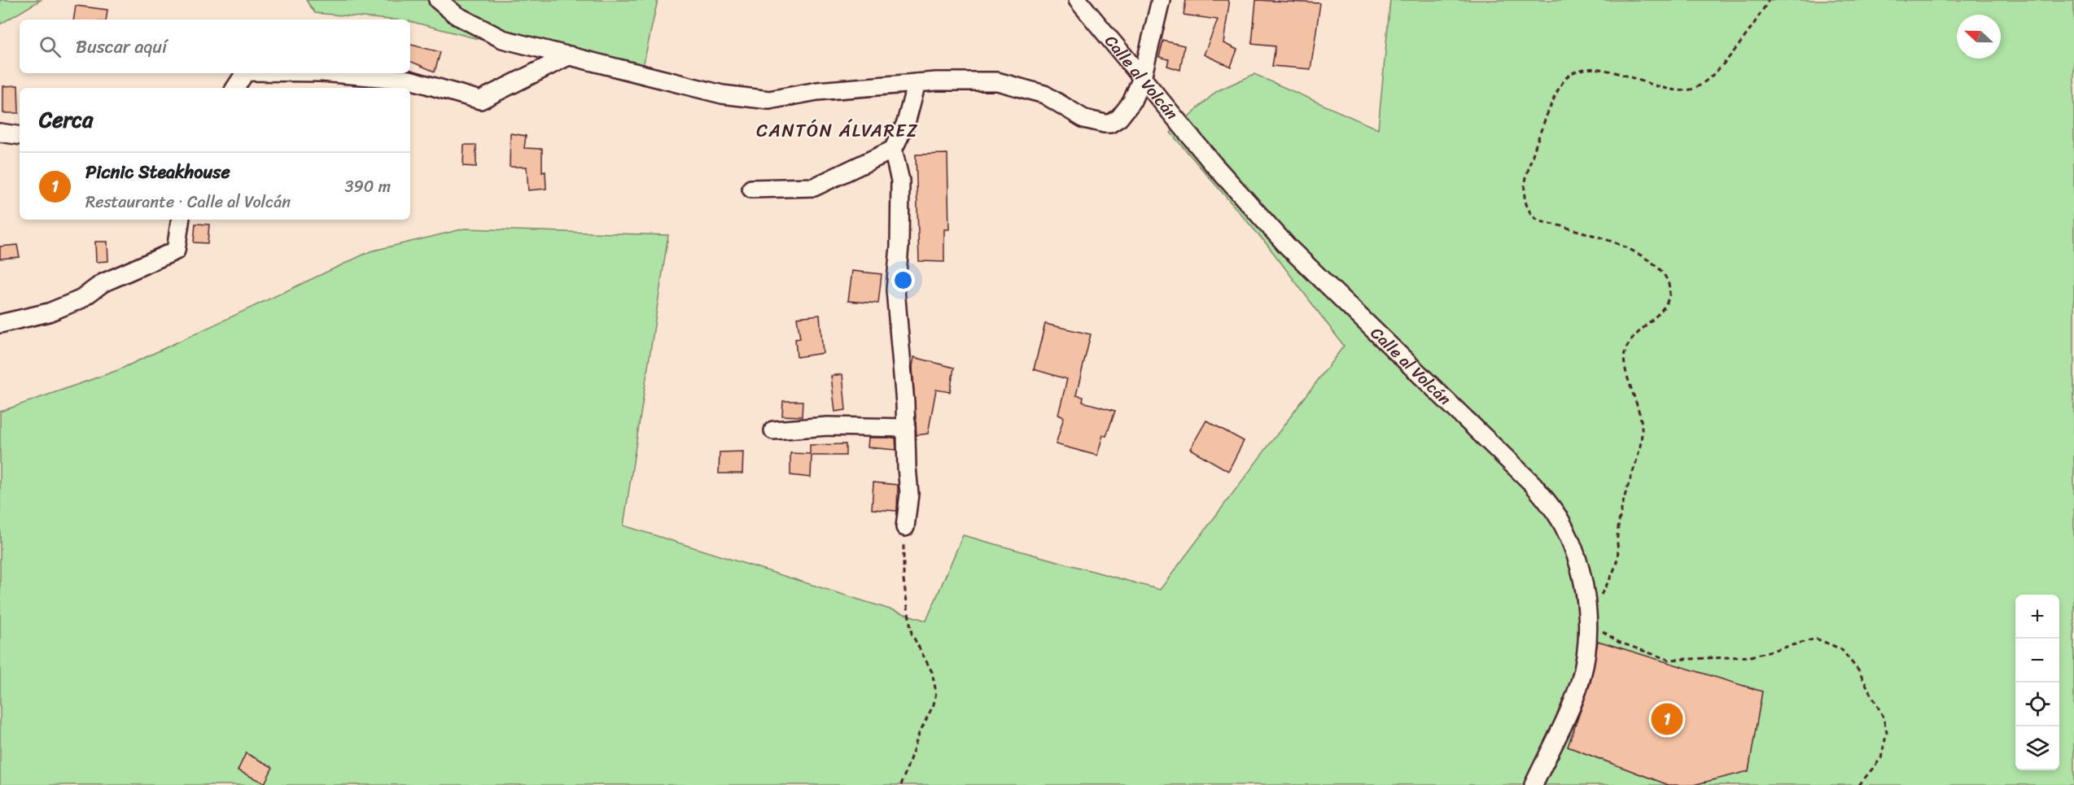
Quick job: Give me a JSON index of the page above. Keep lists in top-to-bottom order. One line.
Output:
{"streets":{"street":["Calle al Volcán"]},"districts":["CANTÓN ÁLVAREZ"],"north":"left","page":{"search":"Buscar aquí","heading":"Cerca","list":[{"mark":"1","name":"Picnic Steakhouse","note":"Restaurante · Calle al Volcán","value":"390 m"}],"map_buttons":["+","−"],"pins":"1"}}
